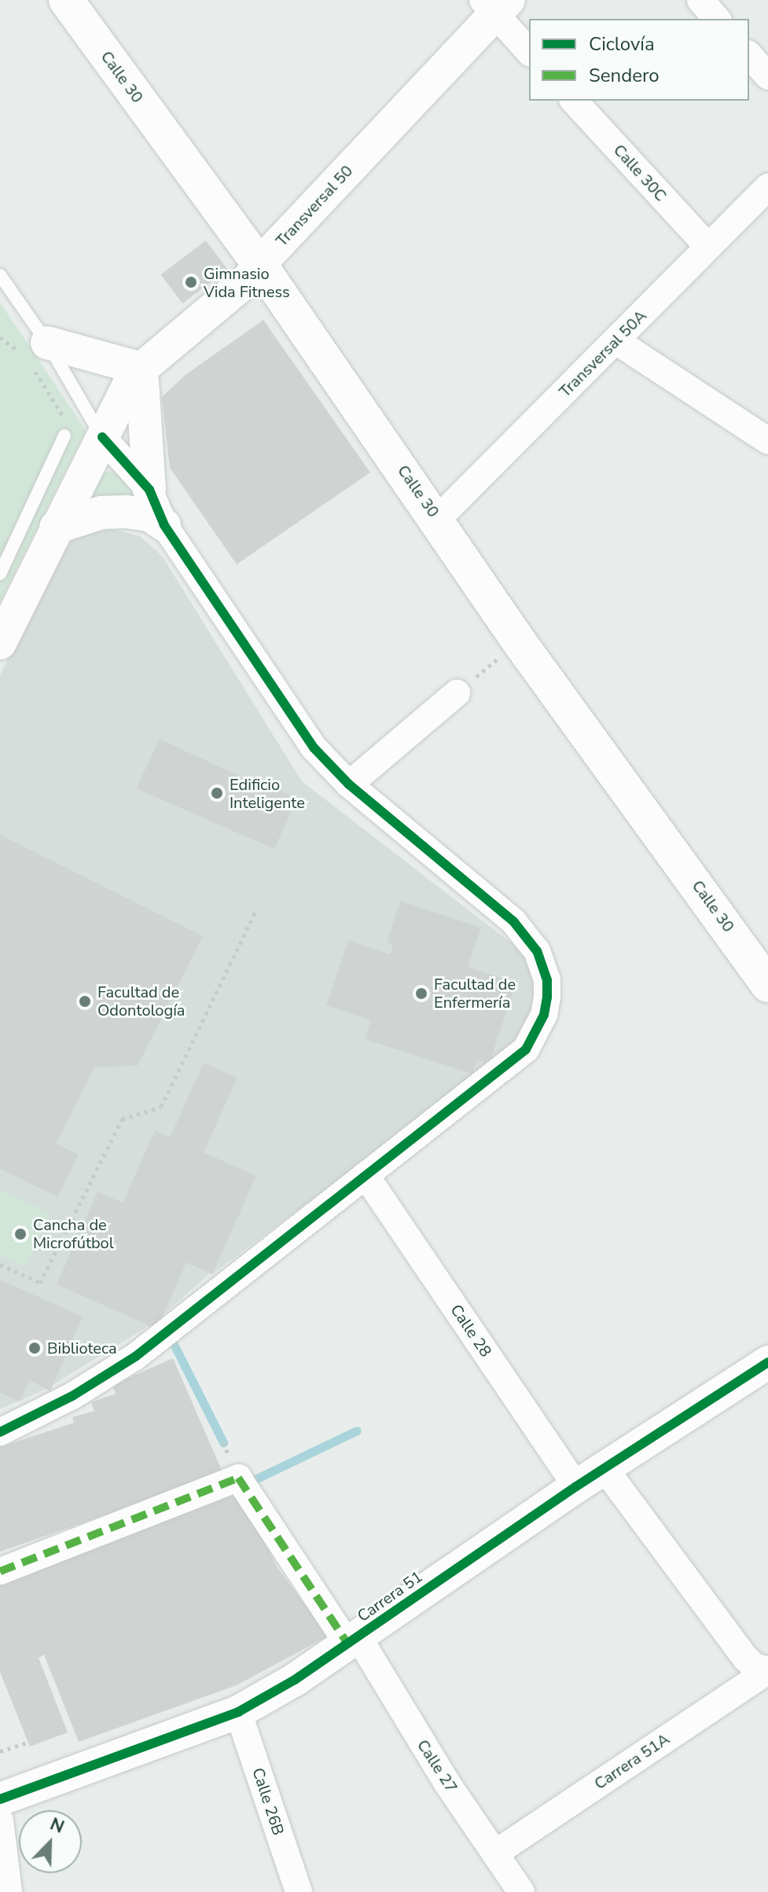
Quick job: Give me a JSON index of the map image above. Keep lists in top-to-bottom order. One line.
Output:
{"streets":{"main road":["Calle 30"],"street":["Calle 30C","Transversal 50","Transversal 50A","Calle 28","Carrera 51","Carrera 51A","Calle 27","Calle 26B"]},"crossings":[["Calle 30","Transversal 50"],["Calle 30","Transversal 50A"],["Calle 30C","Transversal 50A"],["Calle 28","Carrera 51"],["Carrera 51","Calle 27"],["Carrera 51","Calle 26B"],["Carrera 51A","Calle 27"]],"places":["Gimnasio Vida Fitness","Edificio Inteligente","Facultad de Enfermería","Facultad de Odontología","Cancha de Microfútbol","Biblioteca"],"legend":["Ciclovía","Sendero"],"north":"top right"}
